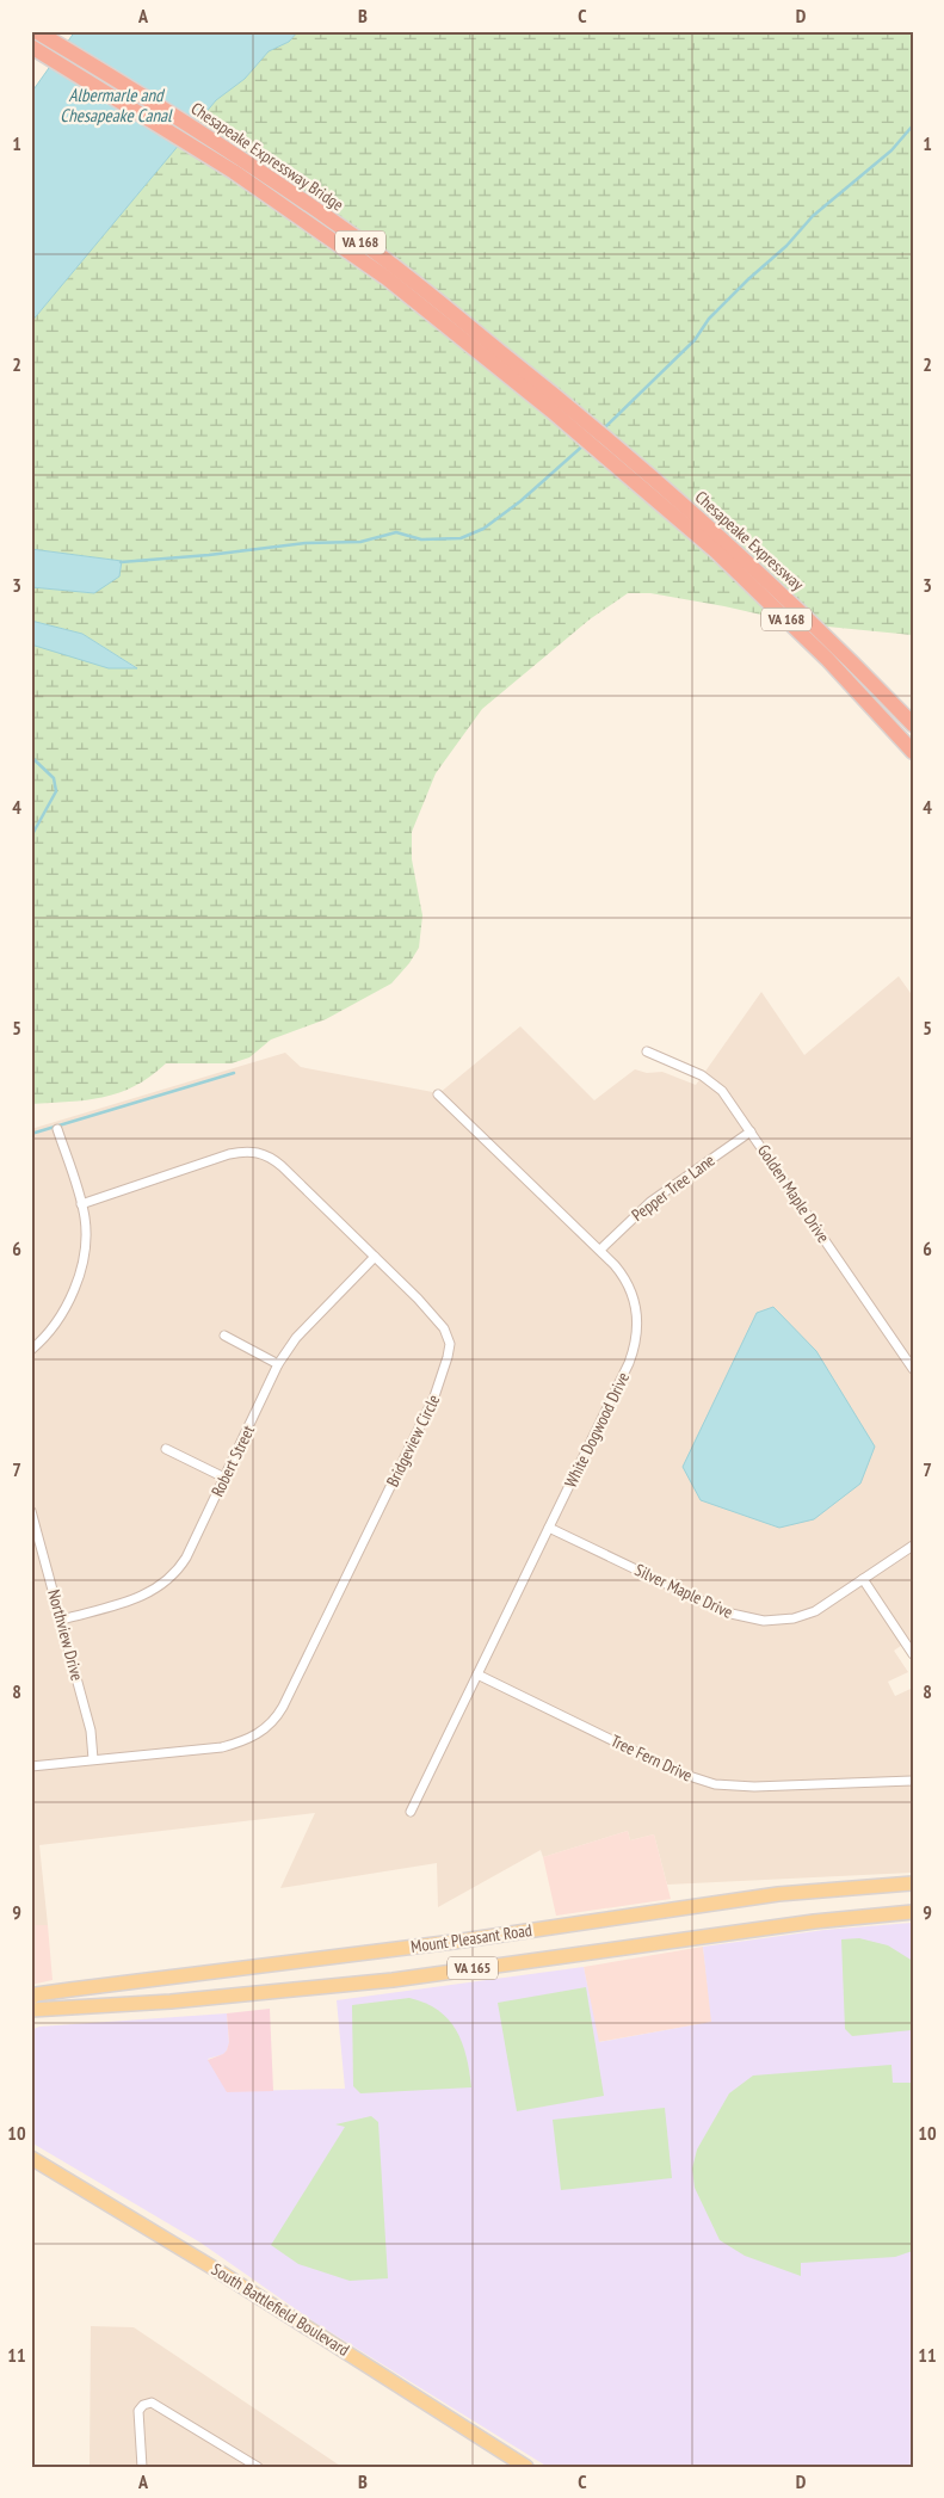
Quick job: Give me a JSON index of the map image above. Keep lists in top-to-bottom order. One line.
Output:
{"streets":{"highway":["Chesapeake Expressway Bridge","VA 168","Chesapeake Expressway"],"main road":["Mount Pleasant Road","VA 165","South Battlefield Boulevard"],"street":["Pepper Tree Lane","Golden Maple Drive","White Dogwood Drive","Bridgeview Circle","Robert Street","Silver Maple Drive","Northview Drive","Tree Fern Drive"]},"crossings":[["Chesapeake Expressway Bridge","Chesapeake Expressway"],["Pepper Tree Lane","Golden Maple Drive"],["Pepper Tree Lane","White Dogwood Drive"],["White Dogwood Drive","Silver Maple Drive"],["White Dogwood Drive","Tree Fern Drive"],["Bridgeview Circle","Robert Street"],["Bridgeview Circle","Northview Drive"],["Robert Street","Northview Drive"]],"water":["Albermarle and Chesapeake Canal"],"grid":{"columns":["A","B","C","D"],"rows":["1","2","3","4","5","6","7","8","9","10","11"]}}
